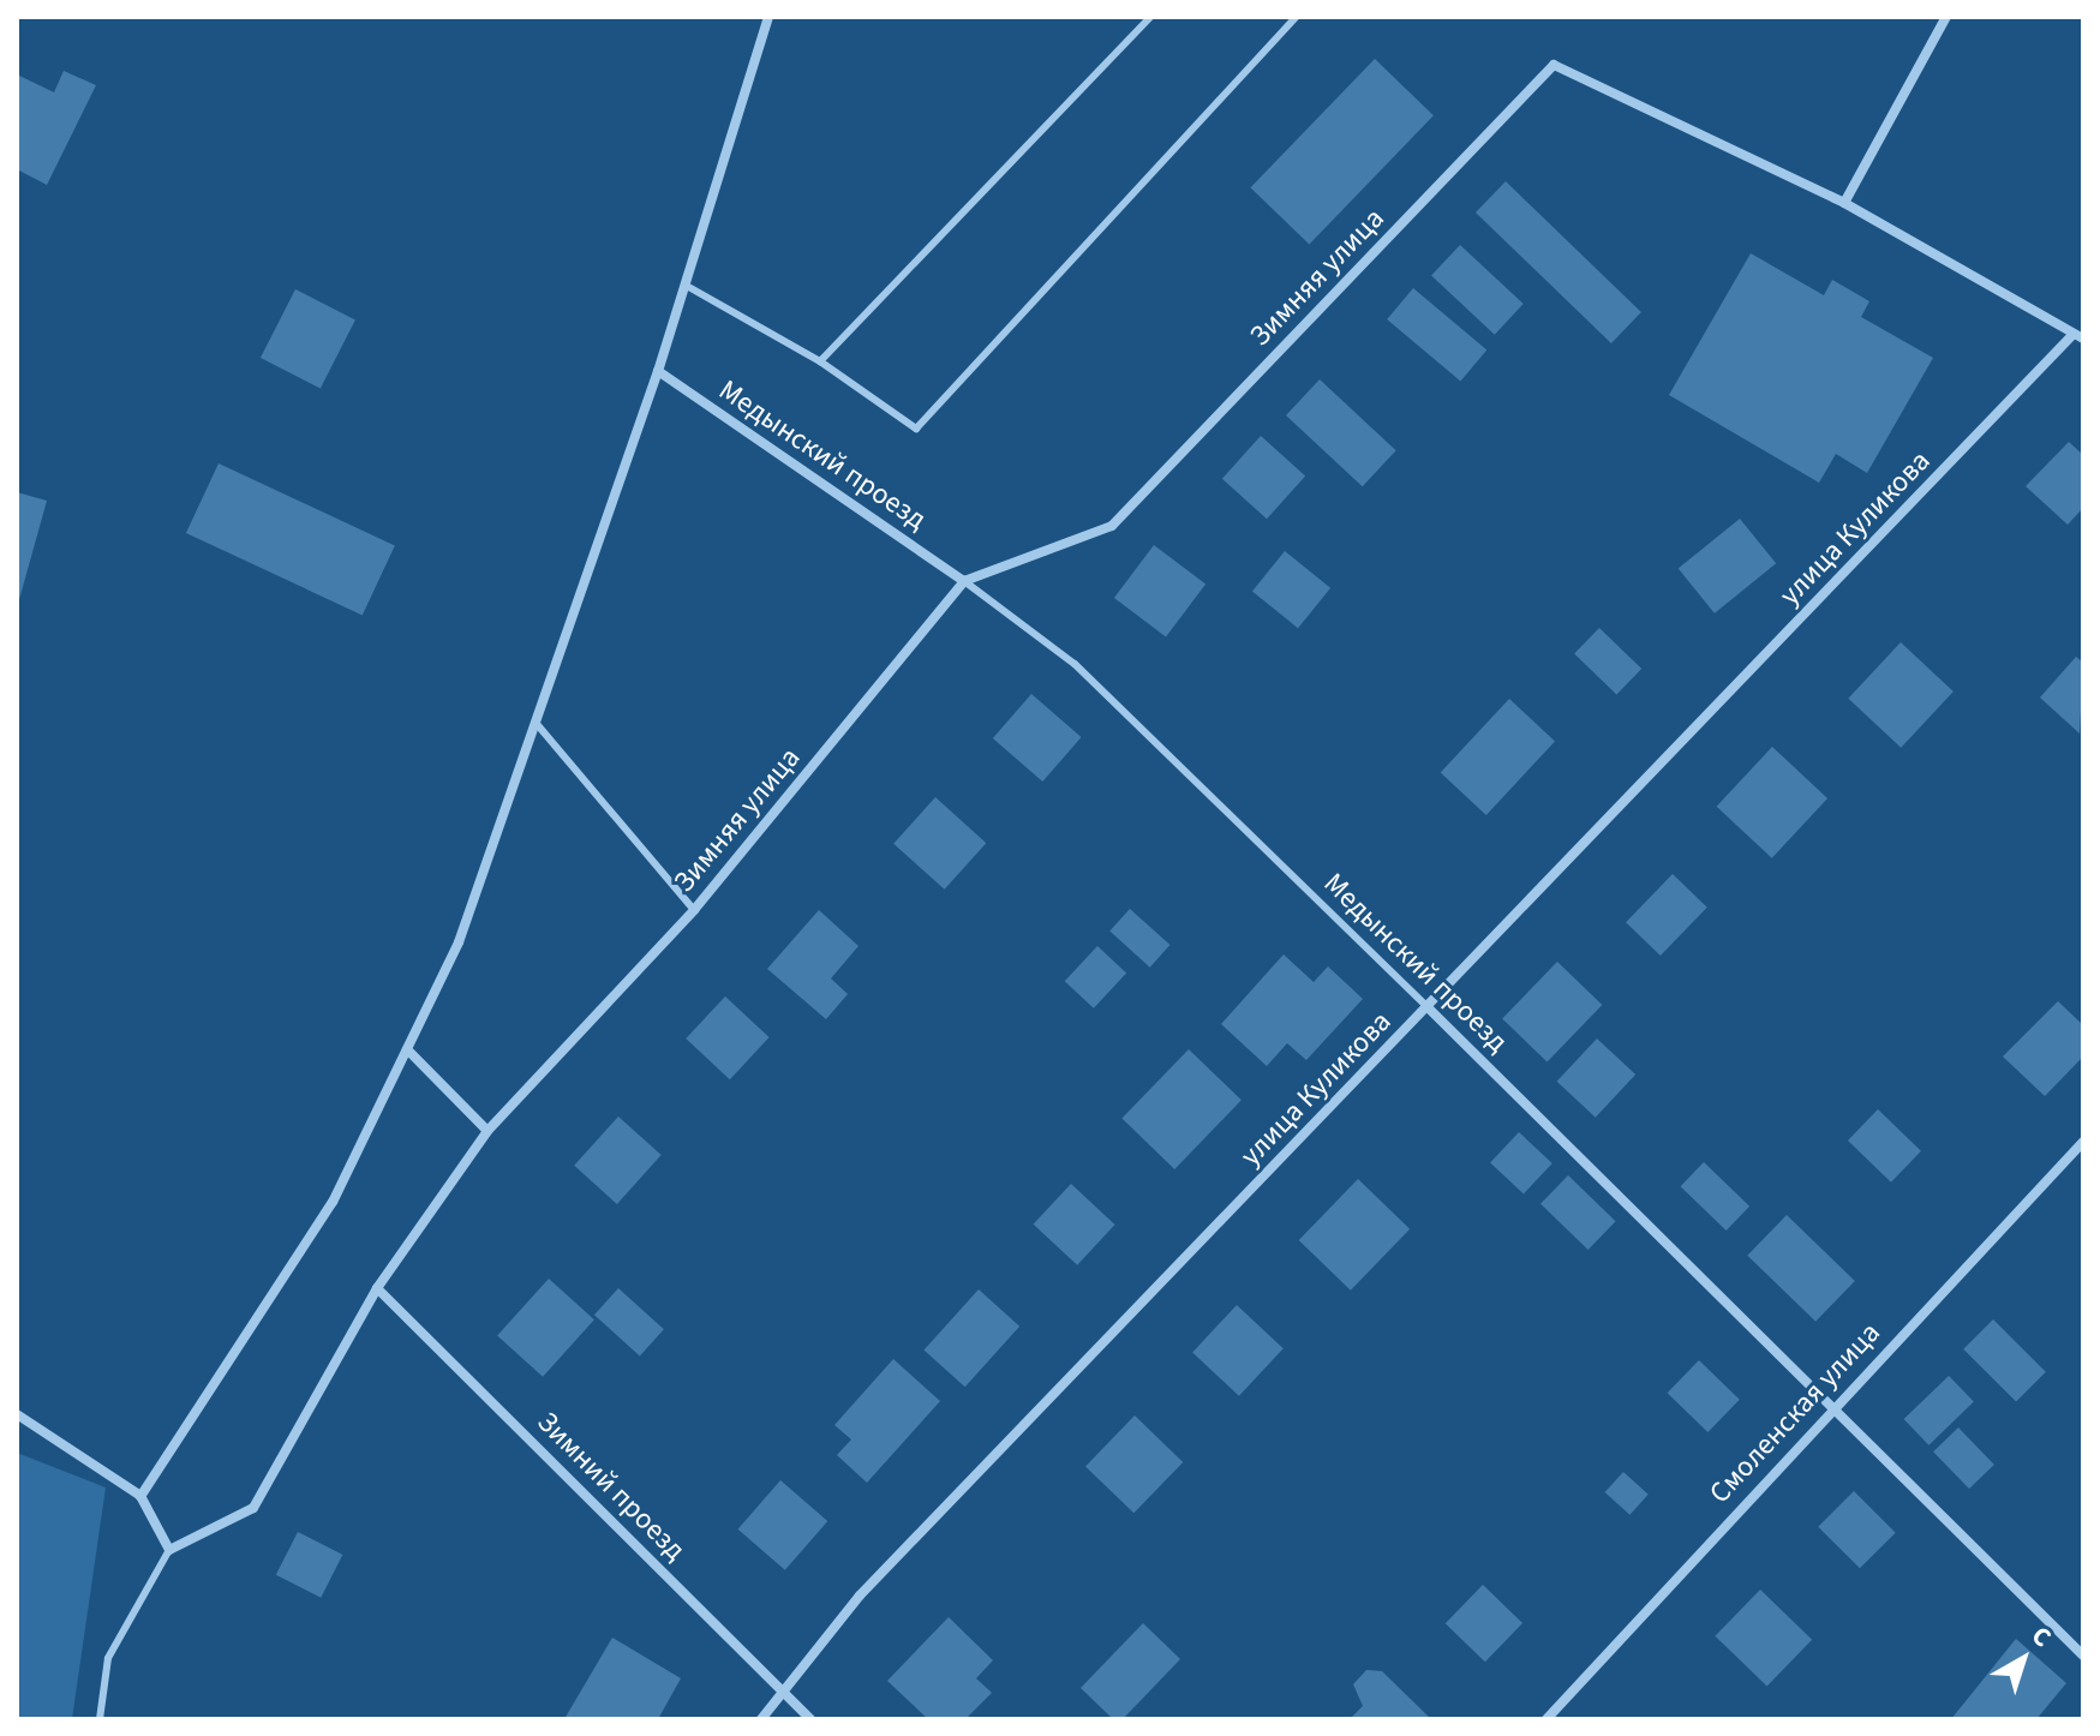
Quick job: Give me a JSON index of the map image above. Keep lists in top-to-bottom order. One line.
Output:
{"streets":{"street":["Зимняя улица","Медынский проезд","улица Куликова","Смоленская улица","Зимний проезд"]},"crossings":[["Зимняя улица","Медынский проезд"],["Зимняя улица","Зимний проезд"],["Медынский проезд","улица Куликова"],["Медынский проезд","Смоленская улица"],["улица Куликова","Зимний проезд"]],"north":"top right"}
